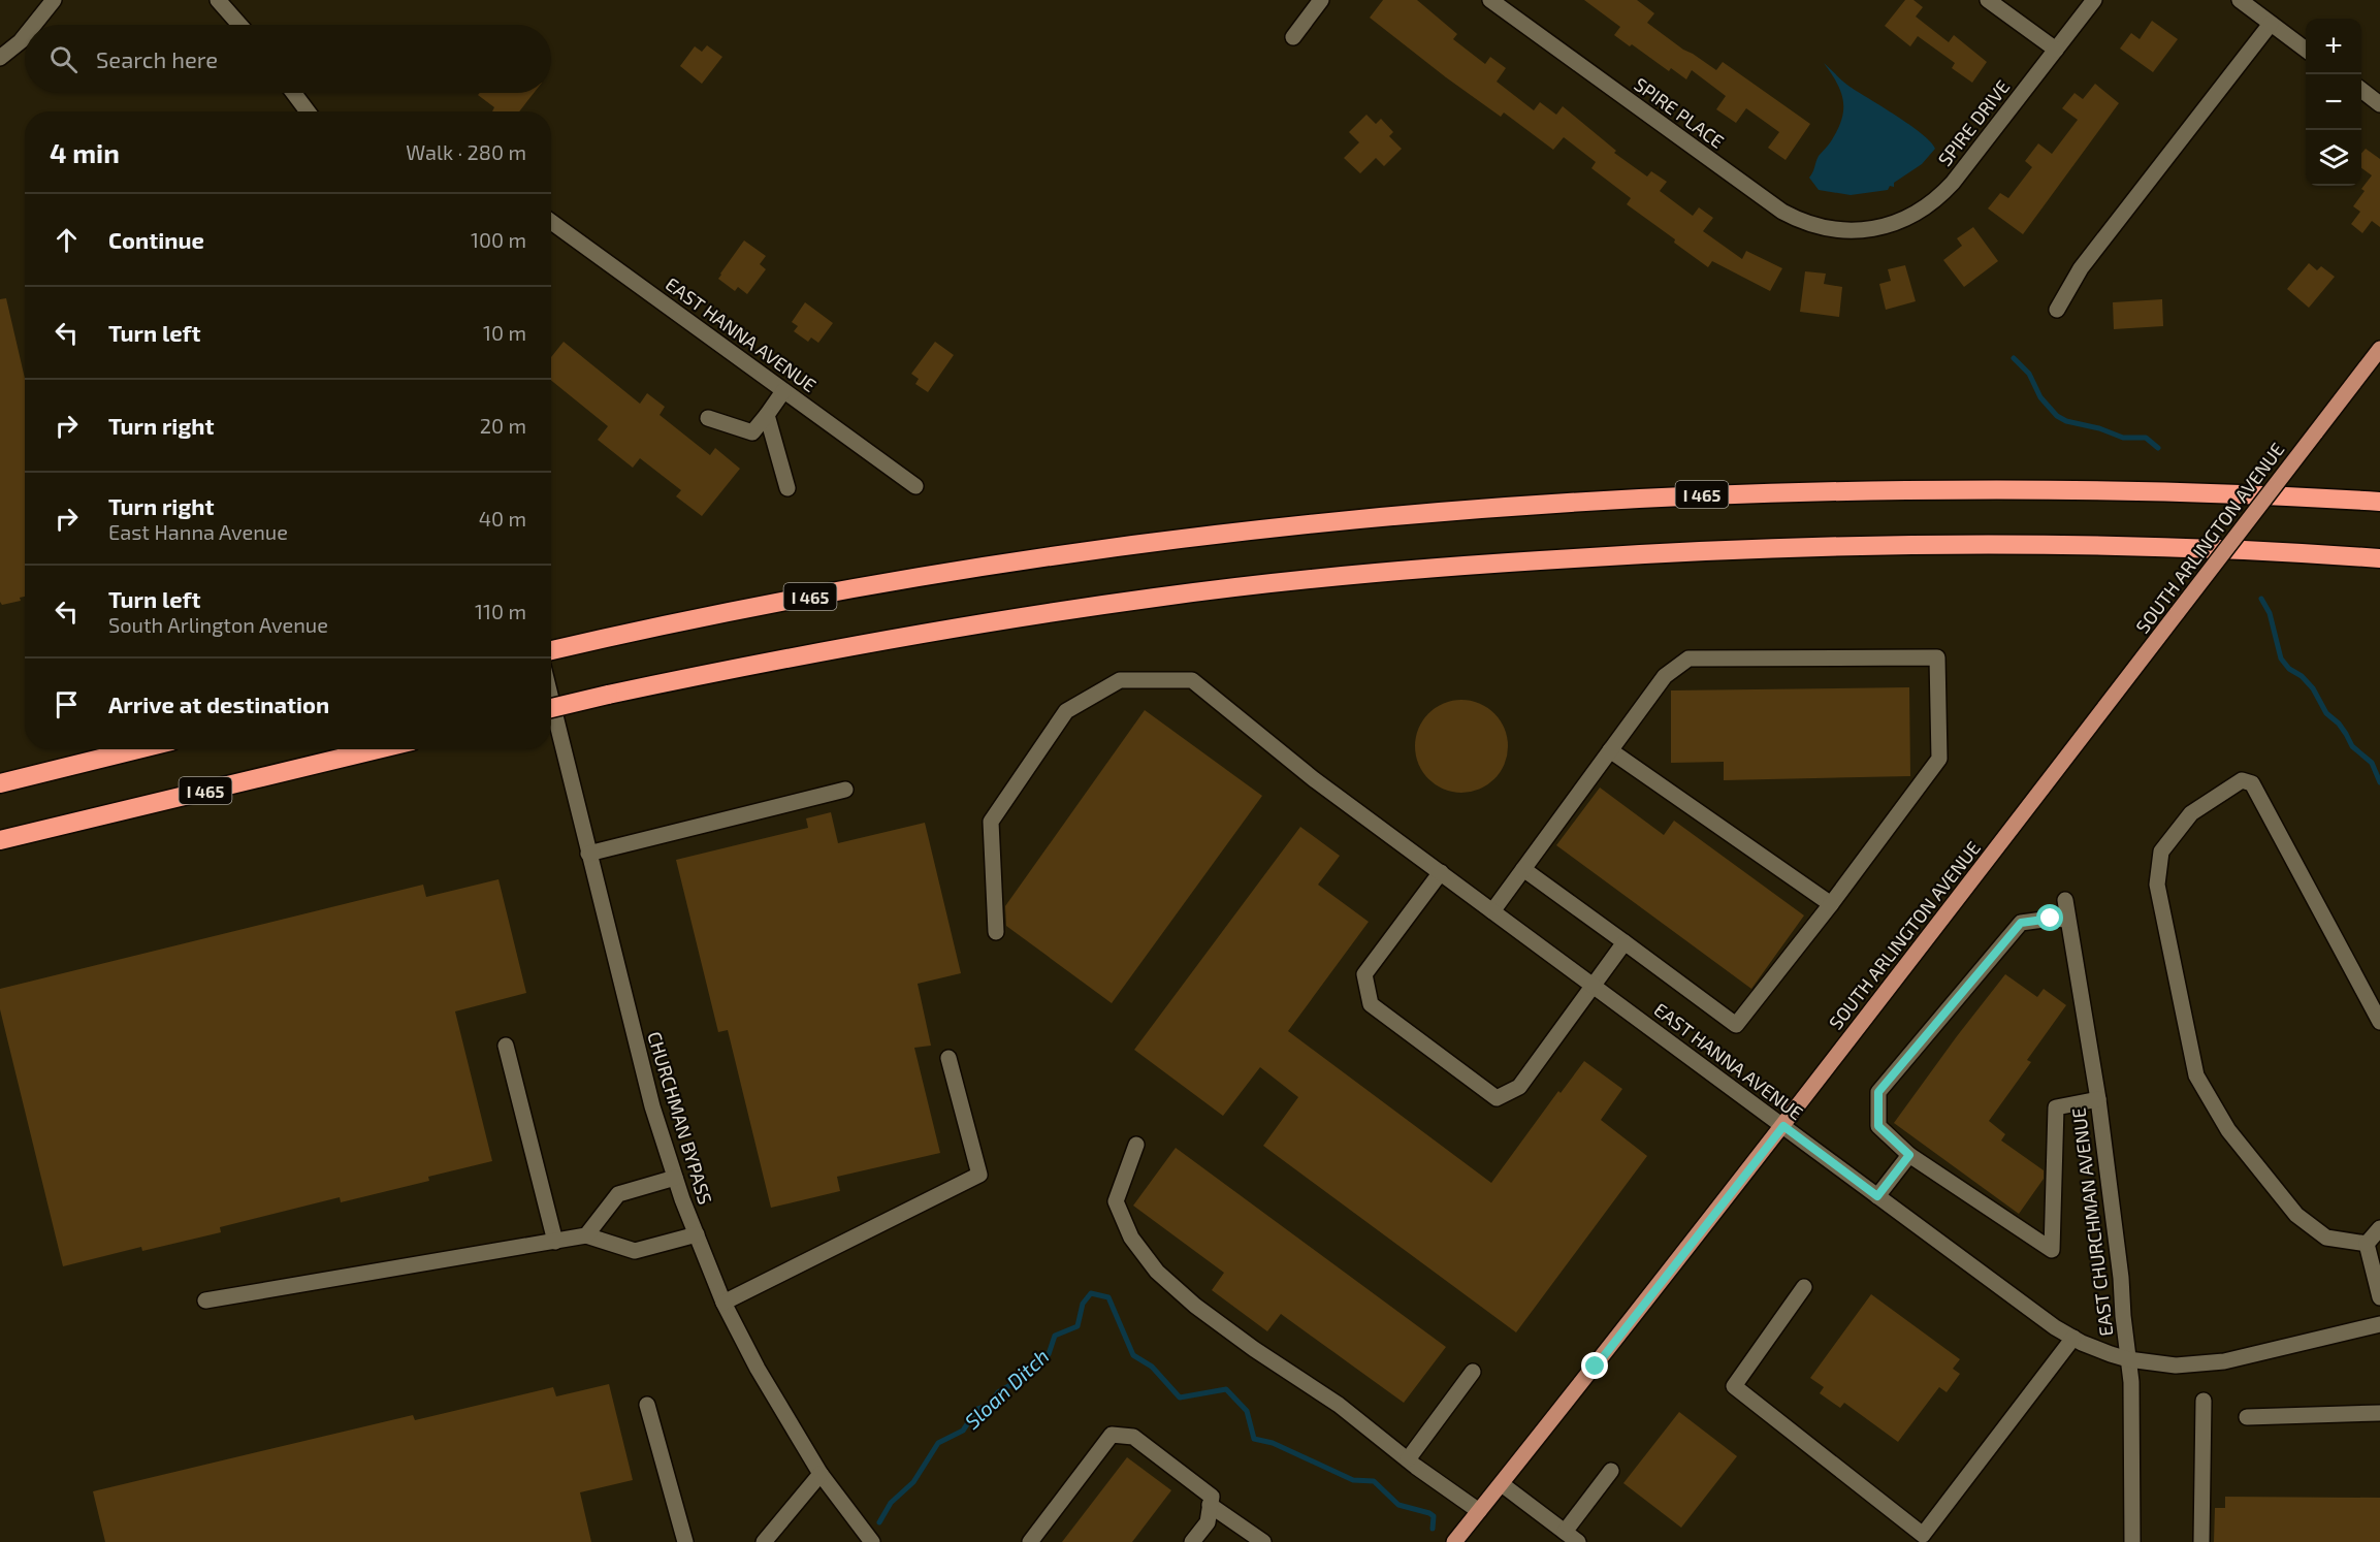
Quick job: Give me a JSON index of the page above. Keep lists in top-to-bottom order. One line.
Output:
{"streets":{"highway":["I 465"],"main road":["SOUTH ARLINGTON AVENUE"],"street":["SPIRE PLACE","SPIRE DRIVE","EAST HANNA AVENUE","CHURCHMAN BYPASS","EAST CHURCHMAN AVENUE"]},"crossings":[["SPIRE PLACE","SPIRE DRIVE"],["EAST HANNA AVENUE","SOUTH ARLINGTON AVENUE"],["EAST HANNA AVENUE","EAST CHURCHMAN AVENUE"]],"water":["Sloan Ditch"],"page":{"map_buttons":["+","−"],"search":"Search here","heading":["4 min","Walk · 280 m"],"list":[["Continue","100 m"],["Turn left","10 m"],["Turn right","20 m"],["Turn right","East Hanna Avenue","40 m"],["Turn left","South Arlington Avenue","110 m"],"Arrive at destination"]}}
